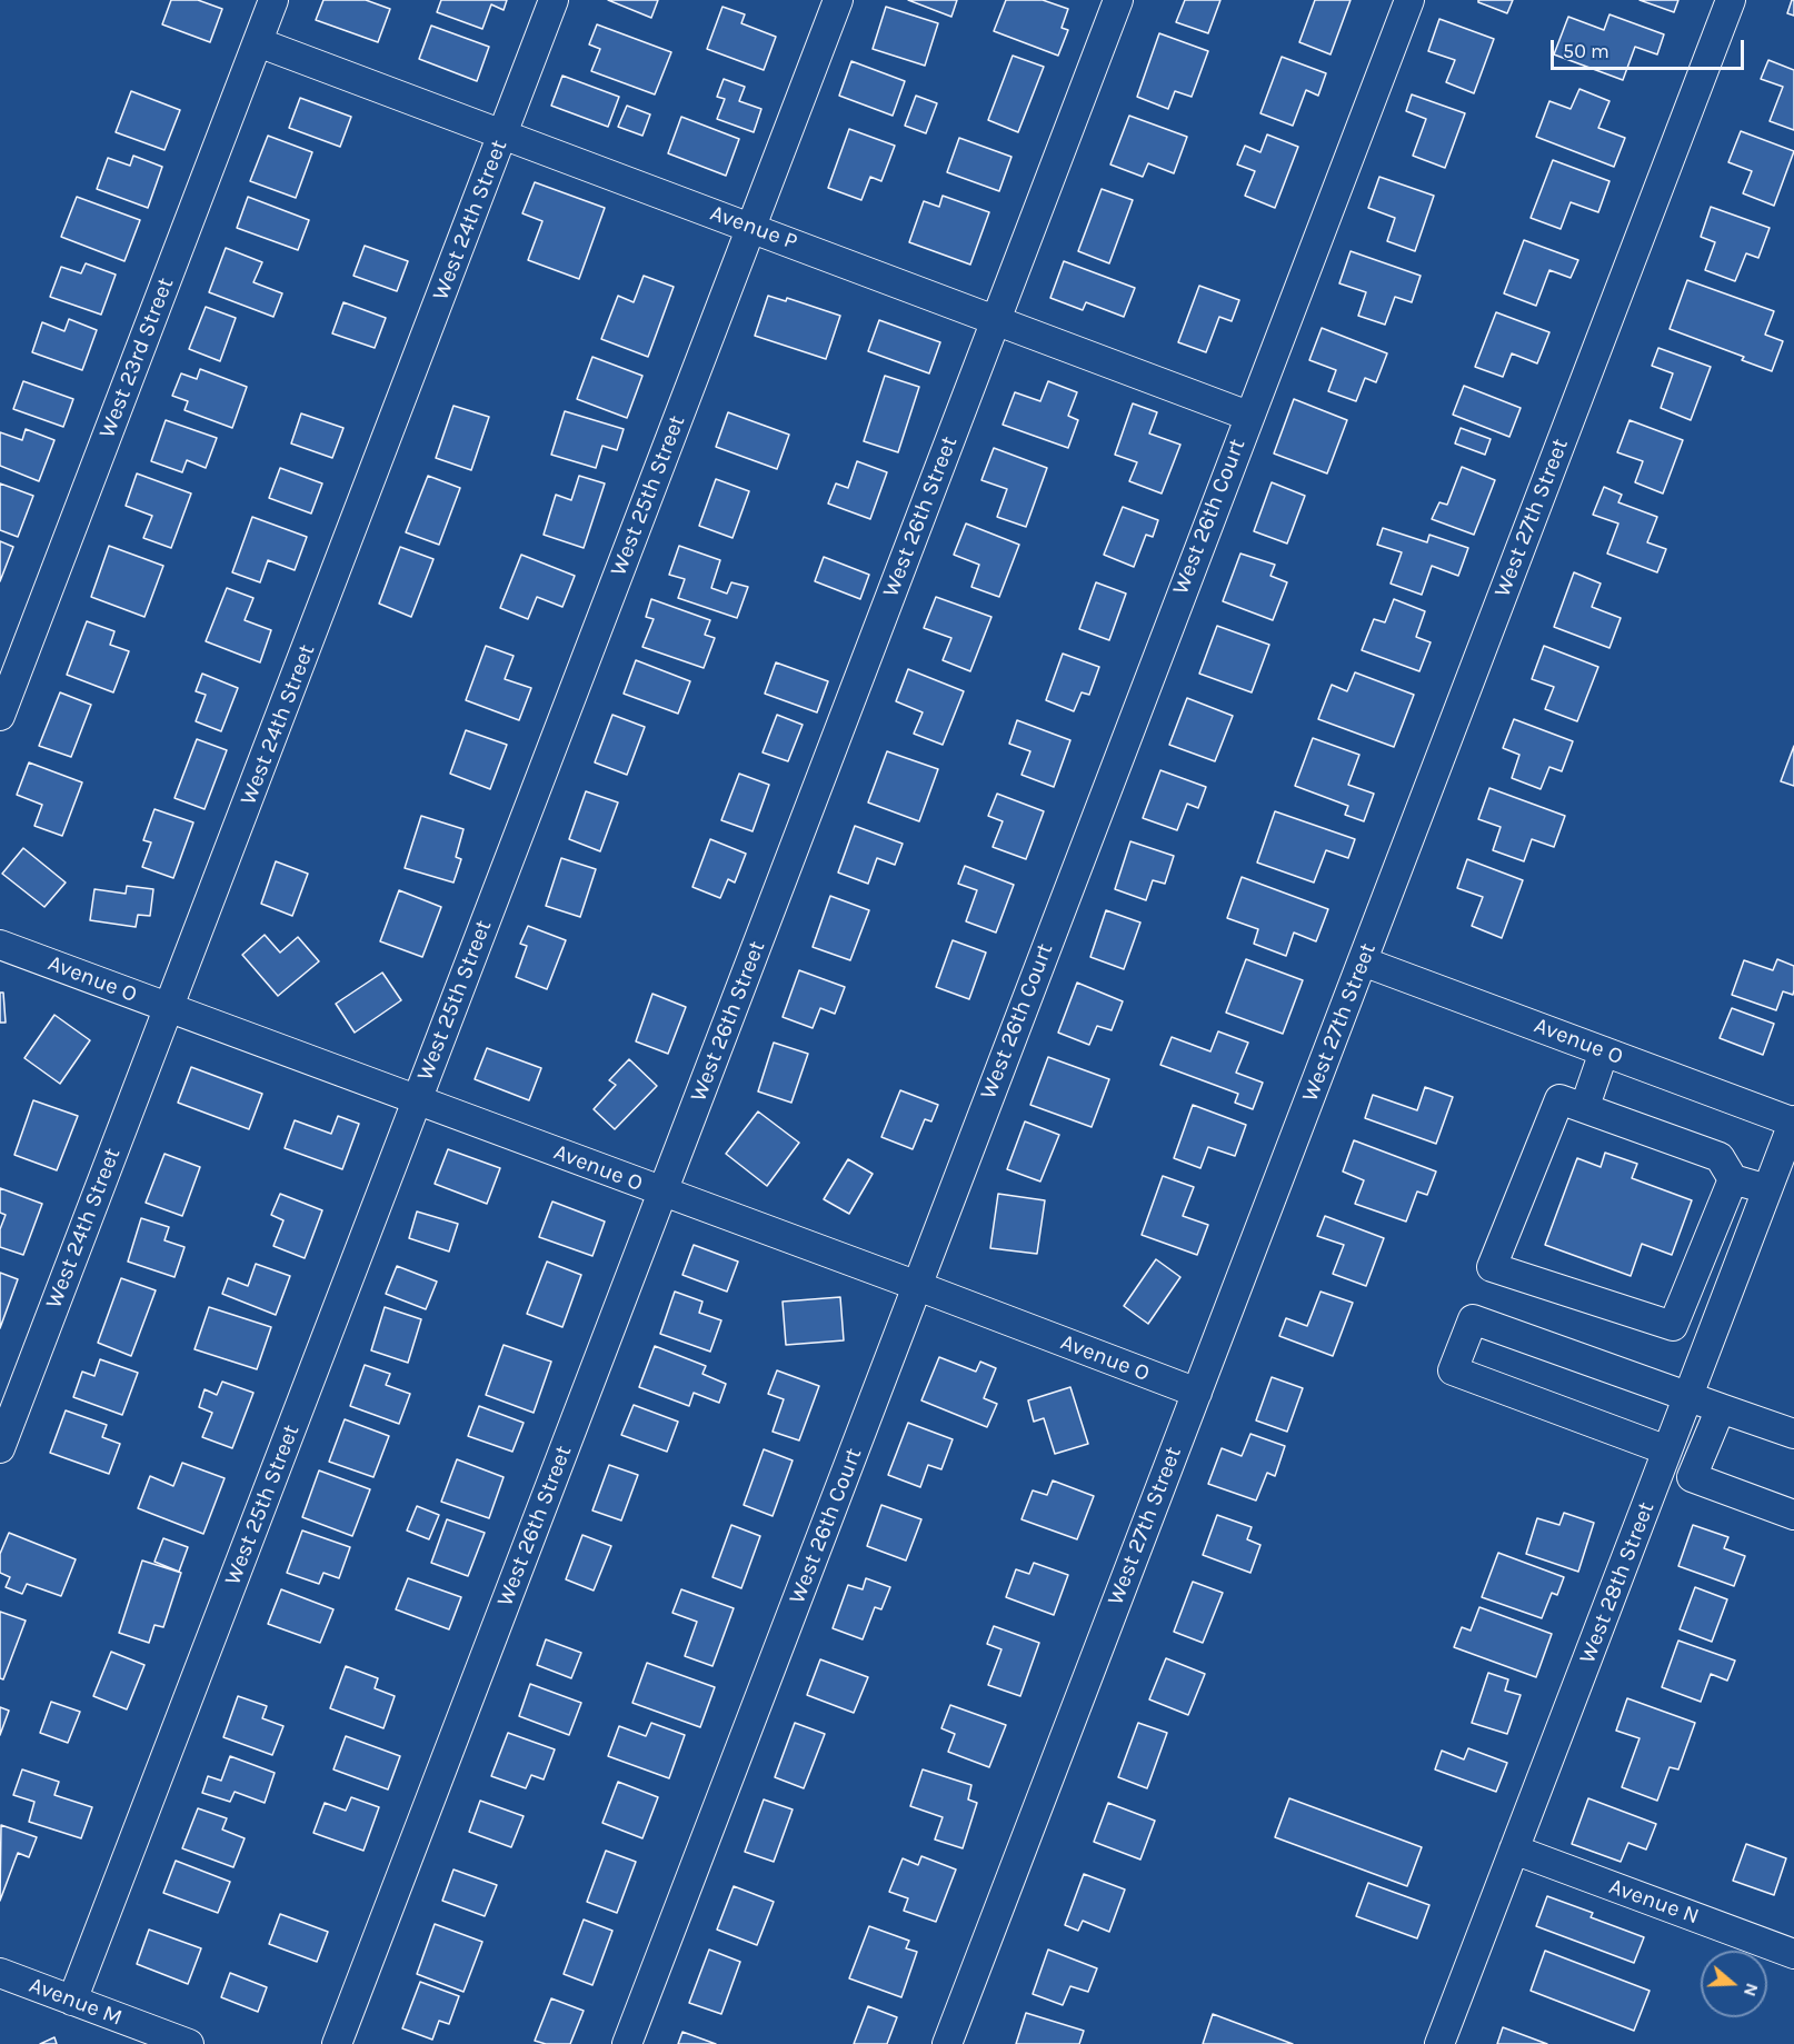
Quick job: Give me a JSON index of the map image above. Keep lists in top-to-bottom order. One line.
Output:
{"streets":{"street":["West 24th Street","Avenue P","West 23rd Street","West 25th Street","West 26th Street","West 26th Court","West 27th Street","Avenue O","West 28th Street","Avenue N","Avenue M"]},"crossings":[["West 24th Street","Avenue P"],["West 24th Street","Avenue O"],["Avenue P","West 23rd Street"],["Avenue P","West 25th Street"],["Avenue P","West 26th Street"],["Avenue P","West 26th Court"],["West 25th Street","Avenue O"],["West 25th Street","Avenue M"],["West 26th Street","Avenue O"],["West 26th Court","Avenue O"],["West 27th Street","Avenue O"],["Avenue O","West 28th Street"],["West 28th Street","Avenue N"]],"scale_bar":"50 m","north":"right"}
